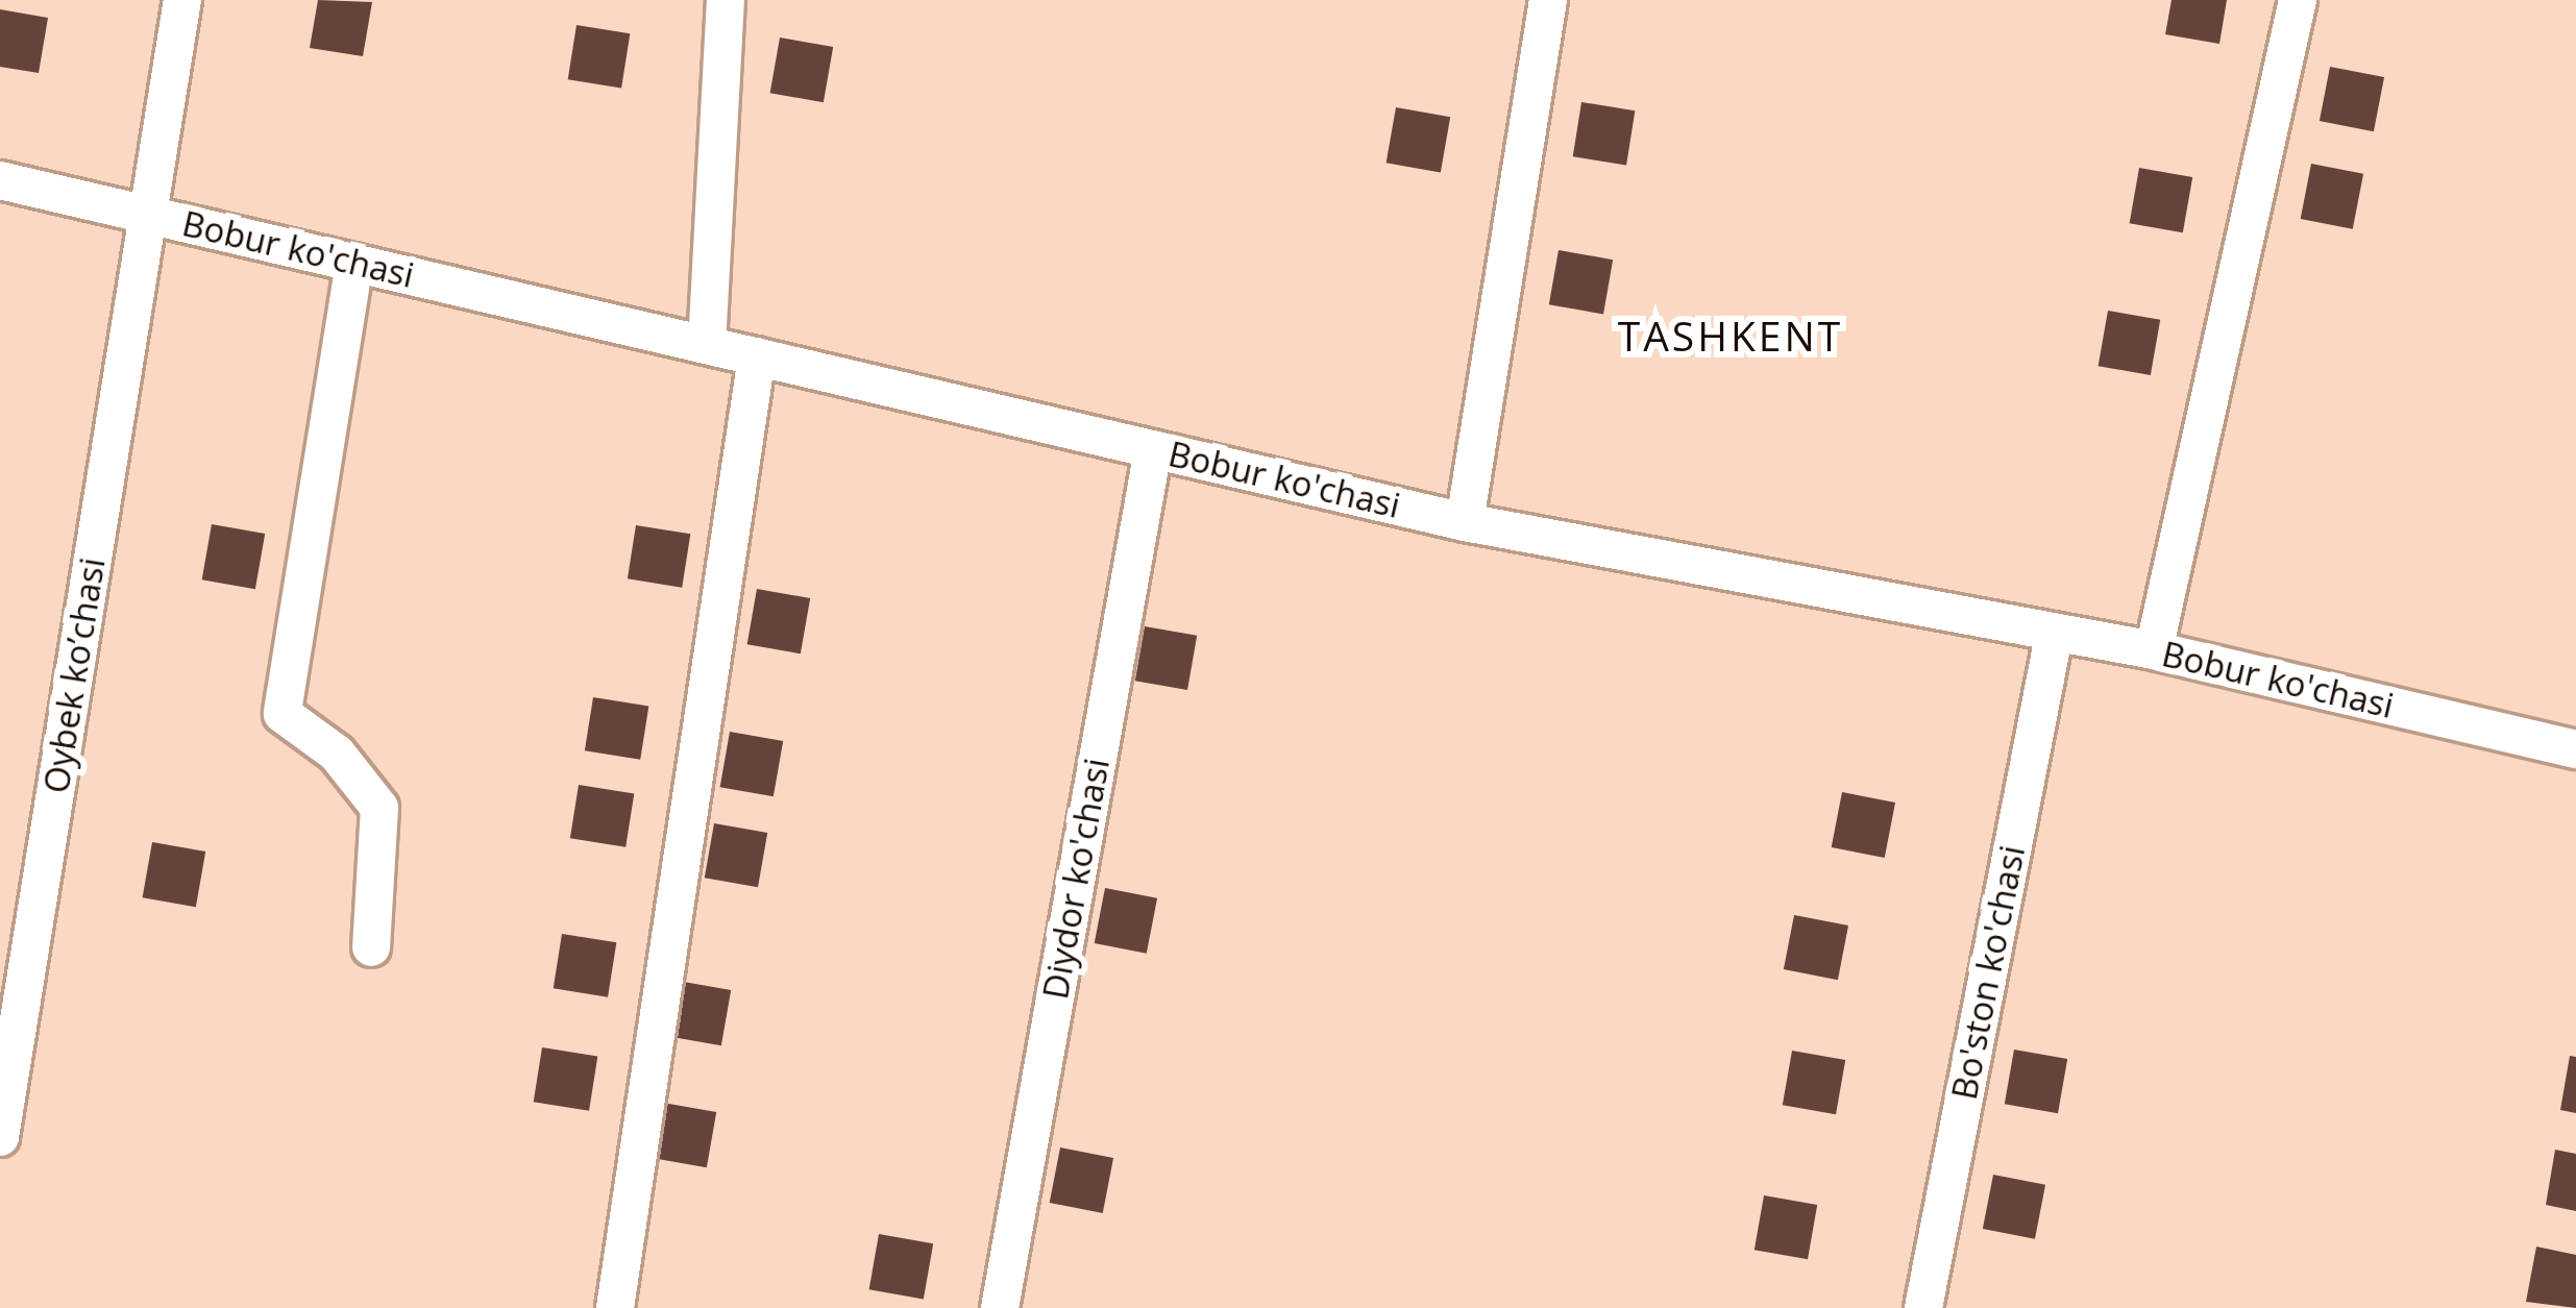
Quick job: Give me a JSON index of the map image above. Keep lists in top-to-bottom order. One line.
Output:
{"streets":{"street":["Bobur ko'chasi","Oybek ko’chasi","Diydor ko'chasi","Bo'ston ko'chasi"]},"crossings":[["Bobur ko'chasi","Oybek ko’chasi"],["Bobur ko'chasi","Diydor ko'chasi"],["Bobur ko'chasi","Bo'ston ko'chasi"]],"districts":["TASHKENT"]}
